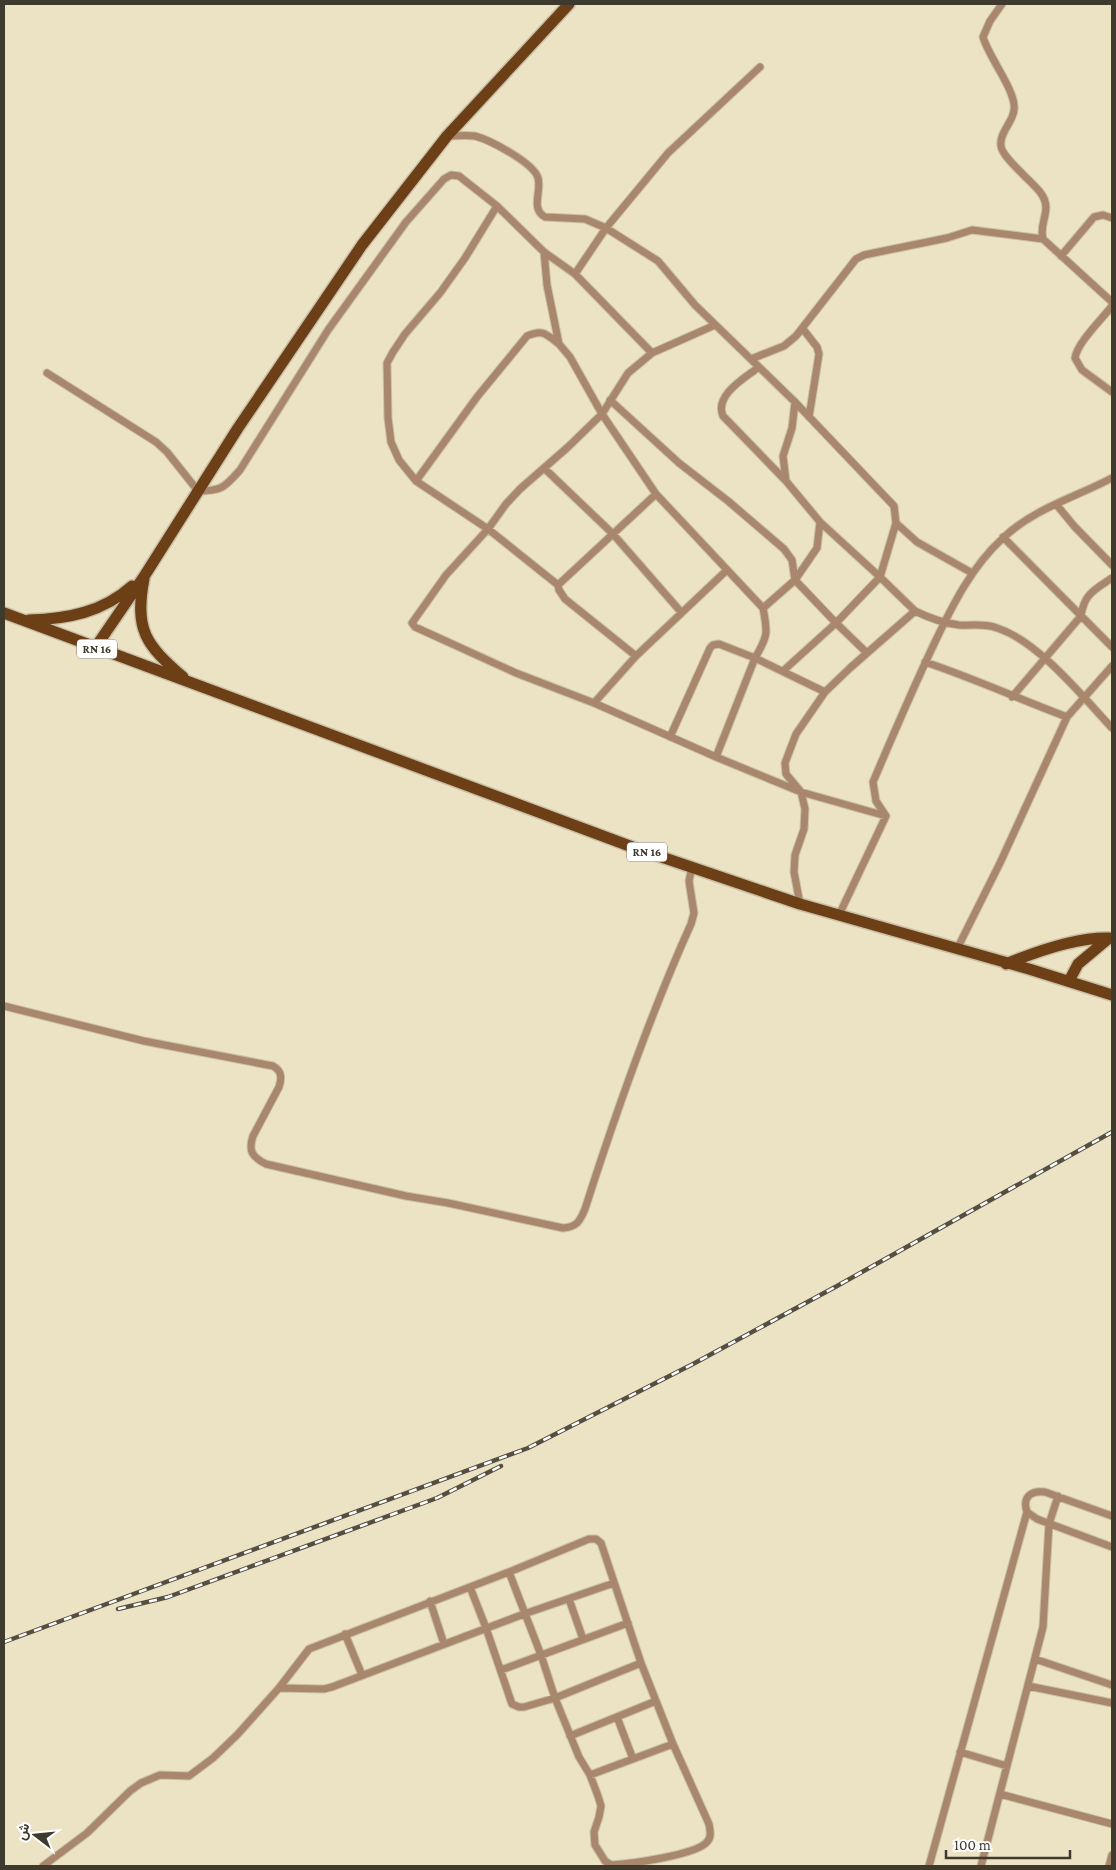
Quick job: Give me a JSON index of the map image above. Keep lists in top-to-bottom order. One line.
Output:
{"streets":{"main road":["RN 16"]},"scale_bar":"100 m","north":"left"}
